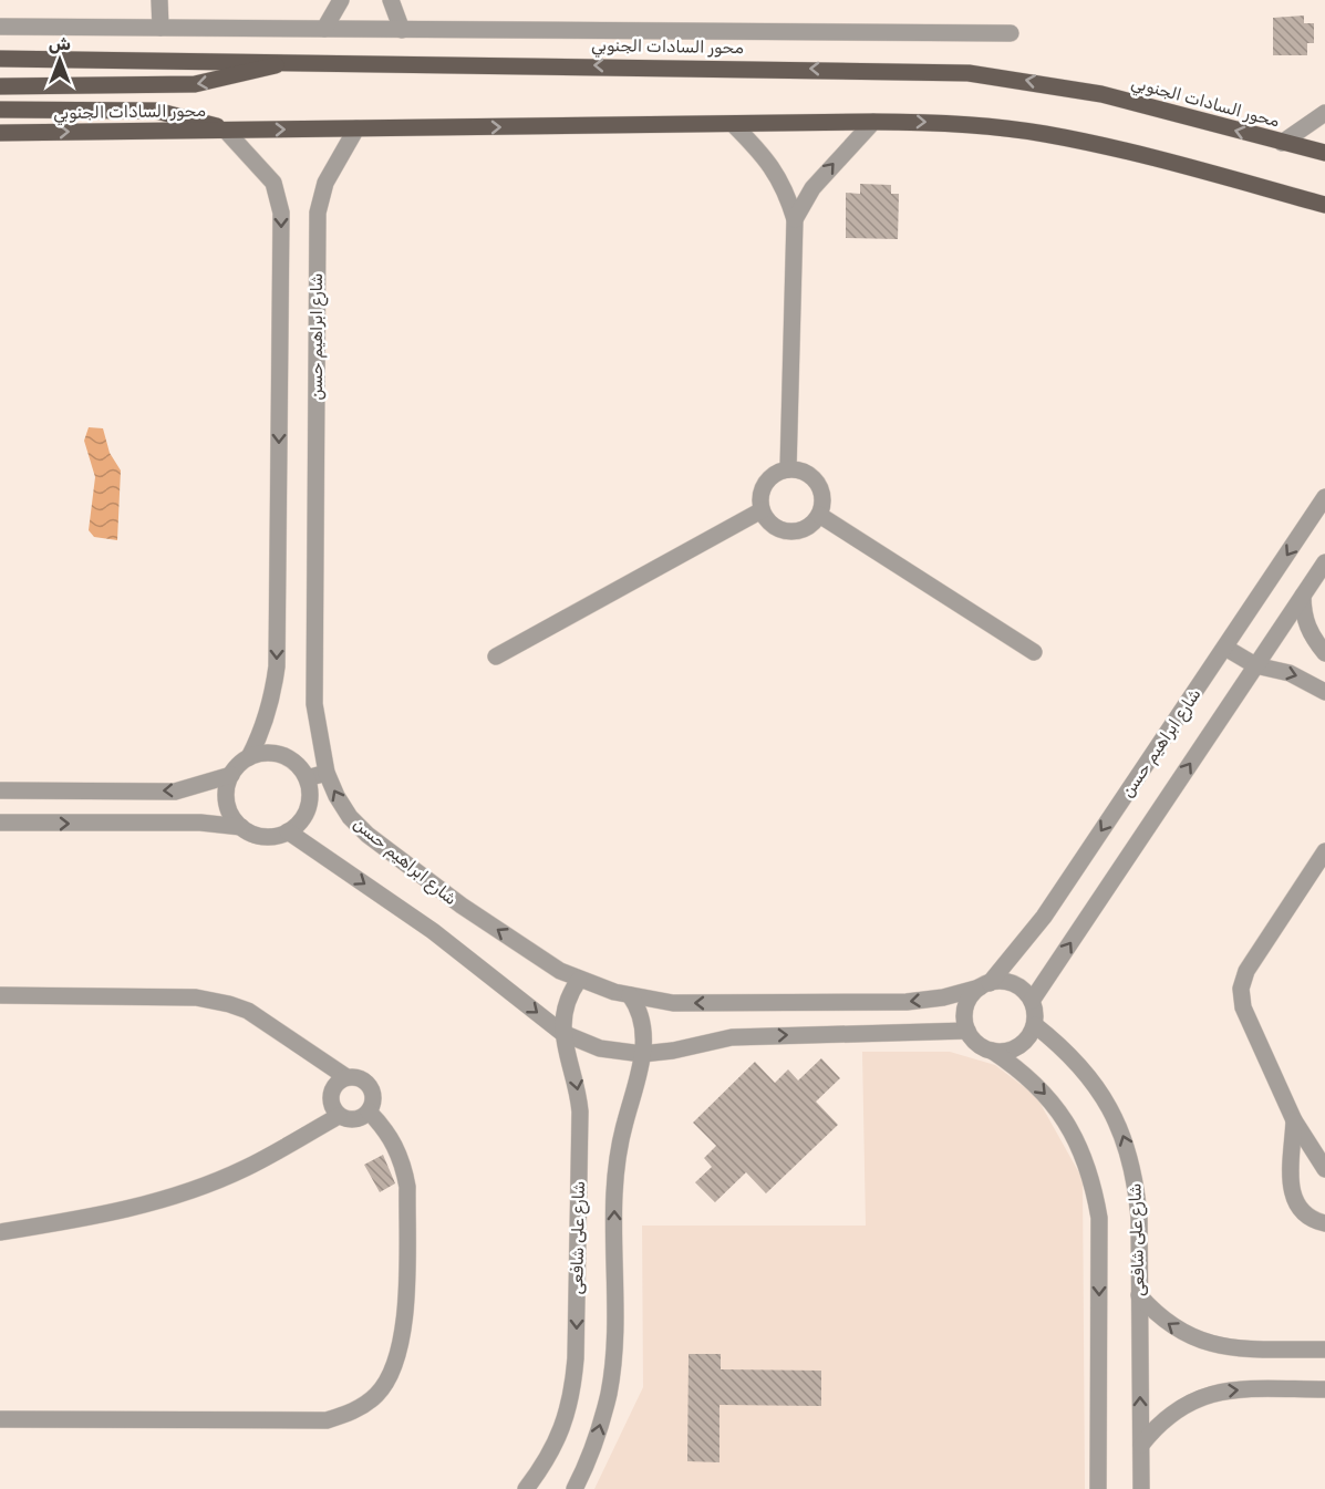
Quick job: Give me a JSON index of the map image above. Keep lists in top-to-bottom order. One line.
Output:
{"streets":{"main road":["محور السادات الجنوبي"],"street":["شارع ابراهيم حسن","شارع على شافعى"]},"crossings":[["محور السادات الجنوبي","شارع ابراهيم حسن"],["شارع ابراهيم حسن","شارع على شافعى"]],"north":"top"}
